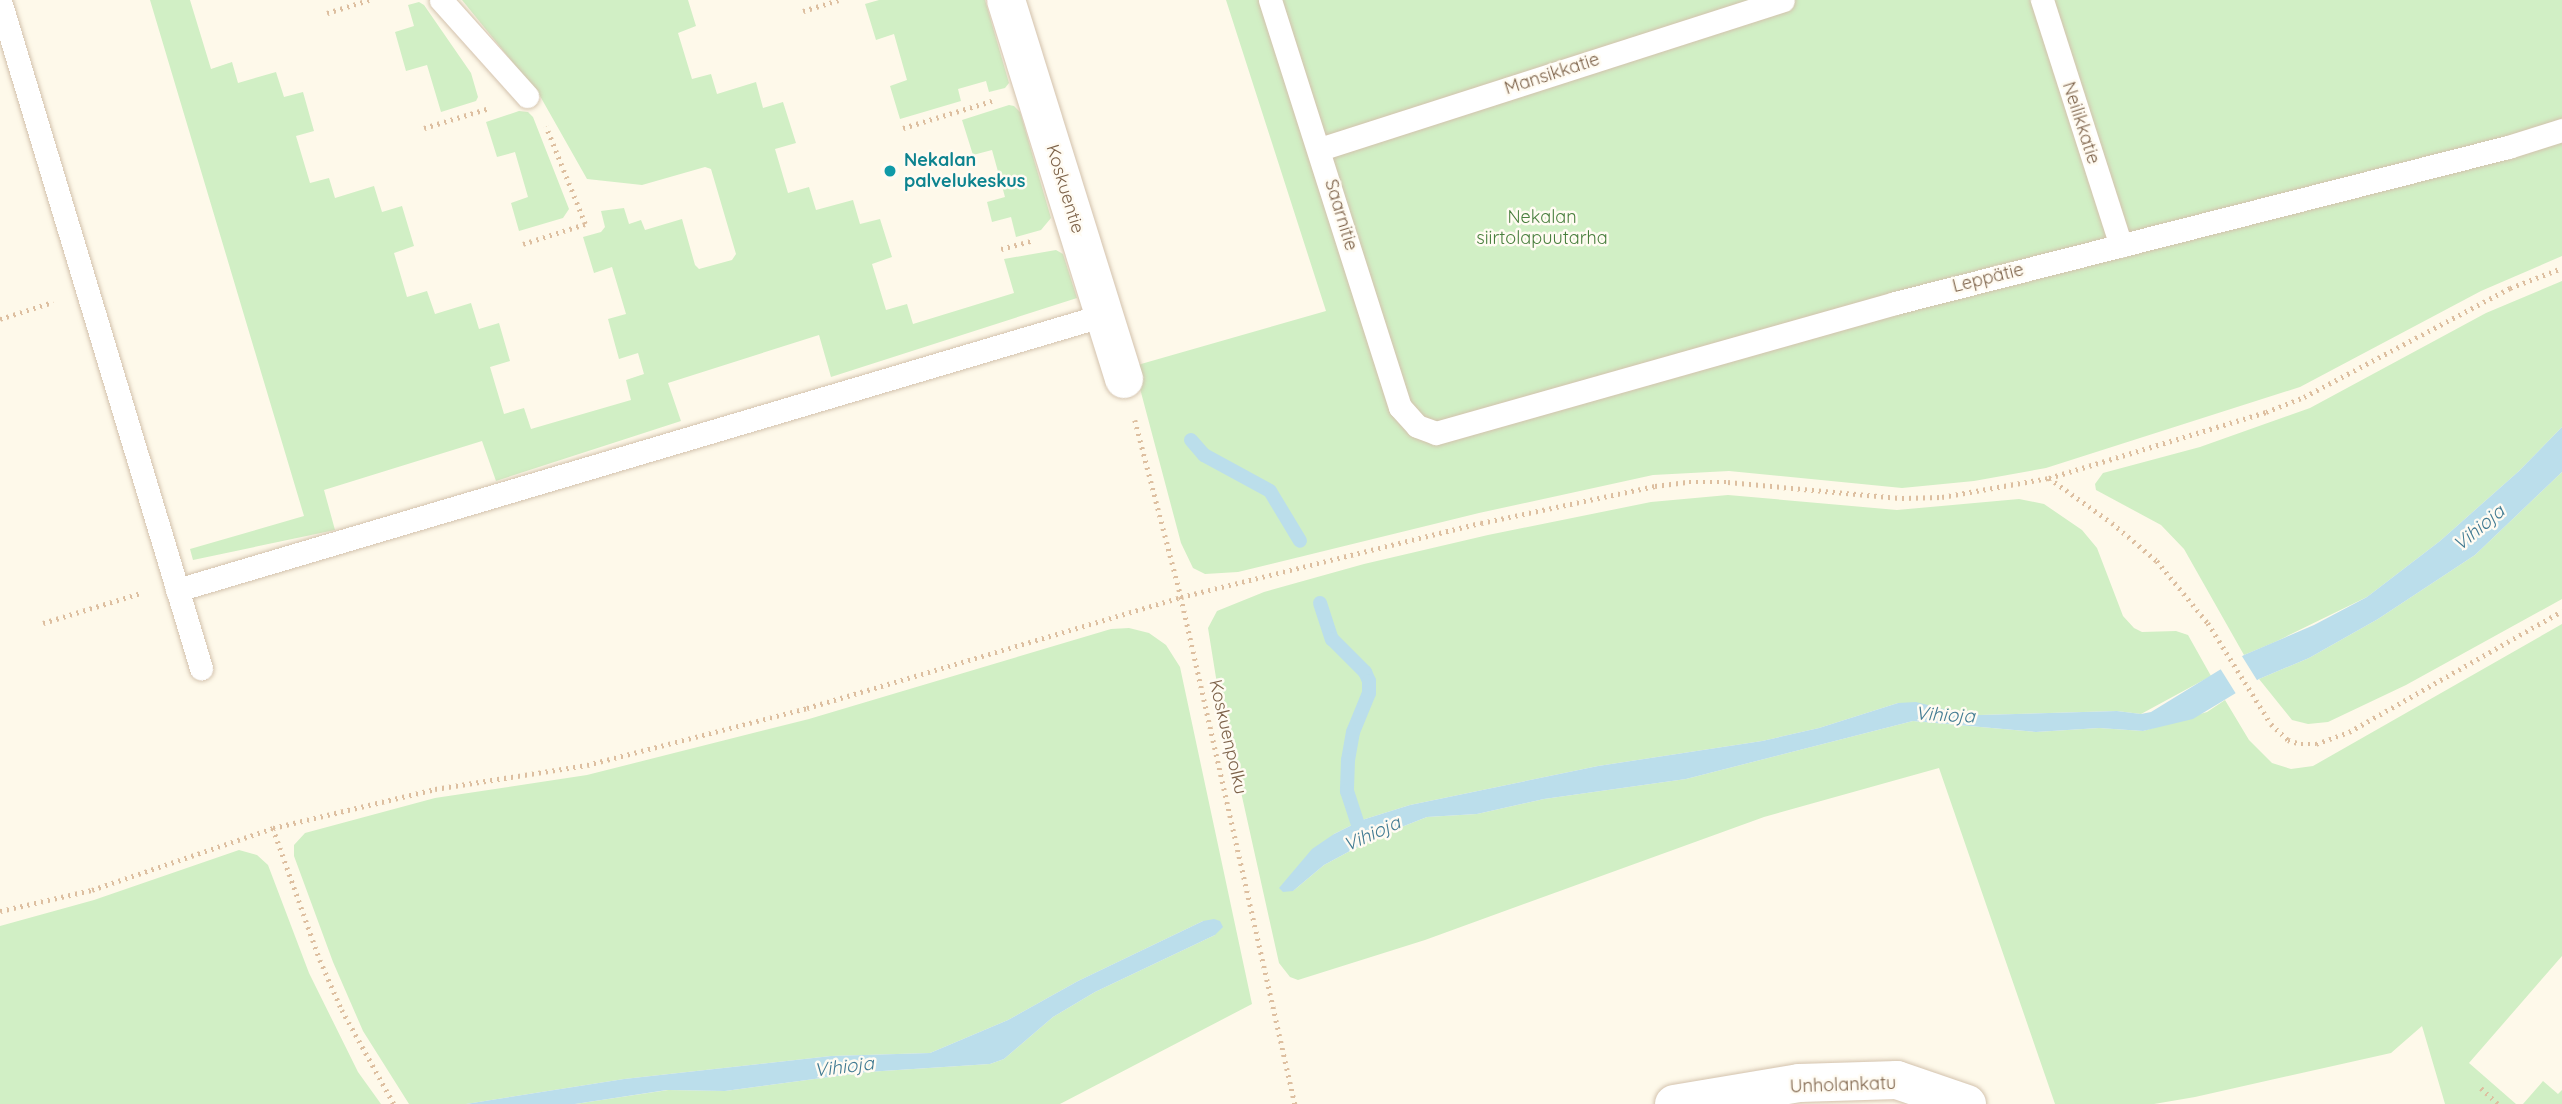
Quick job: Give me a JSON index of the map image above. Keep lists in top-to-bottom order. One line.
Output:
{"streets":{"street":["Koskuentie","Unholankatu"],"lane":["Mansikkatie","Neilikkatie","Saarnitie","Leppätie"],"path":["Koskuenpolku"]},"crossings":[["Mansikkatie","Saarnitie"],["Neilikkatie","Leppätie"],["Koskuentie","Koskuenpolku"],["Saarnitie","Leppätie"]],"water":["Vihioja"],"parks":["Nekalan siirtolapuutarha"],"places":["Nekalan palvelukeskus"]}
